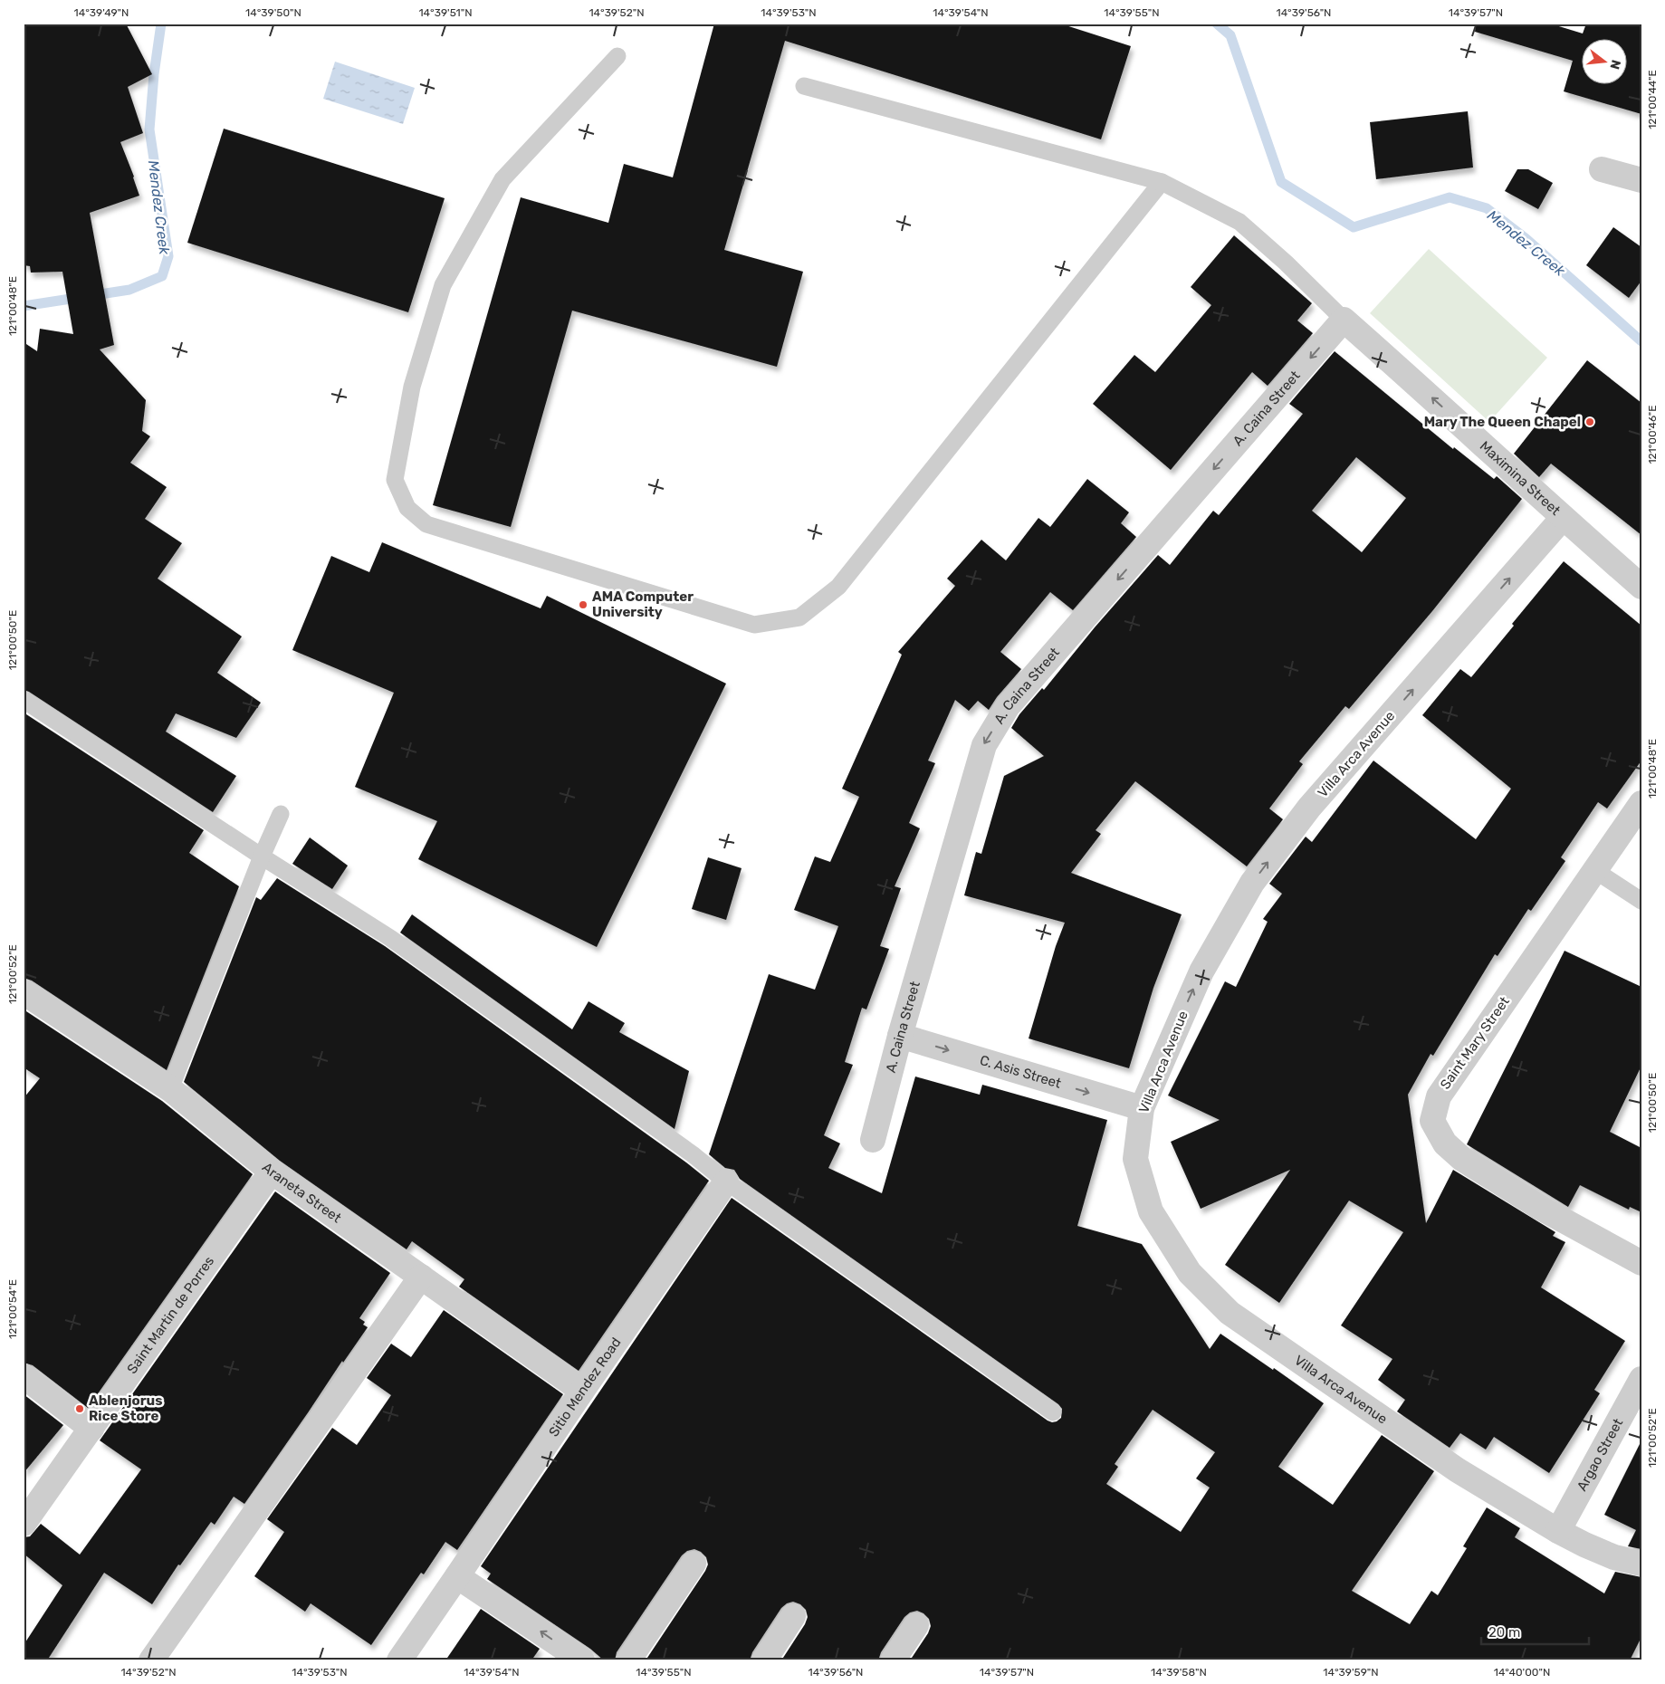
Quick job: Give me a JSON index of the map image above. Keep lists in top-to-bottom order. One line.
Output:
{"streets":{"street":["A. Caina Street","Maximina Street","Villa Arca Avenue","Saint Mary Street","C. Asis Street","Araneta Street","Saint Martin de Porres","Sitio Mendez Road","Argao Street"]},"crossings":[["A. Caina Street","Maximina Street"],["A. Caina Street","C. Asis Street"],["Maximina Street","Villa Arca Avenue"],["Villa Arca Avenue","C. Asis Street"],["Villa Arca Avenue","Argao Street"],["Araneta Street","Saint Martin de Porres"],["Araneta Street","Sitio Mendez Road"]],"one_way":["A. Caina Street","Villa Arca Avenue","C. Asis Street"],"water":["Mendez Creek"],"places":["Mary The Queen Chapel","AMA Computer University","Ablenjorus Rice Store"],"scale_bar":"20 m","north":"right","coordinates":["14°39'49\"N","14°39'50\"N","14°39'51\"N","14°39'52\"N","14°39'53\"N","14°39'54\"N","14°39'55\"N","14°39'56\"N","14°39'57\"N","121°00'44\"E","121°00'48\"E","121°00'46\"E","121°00'50\"E","121°00'52\"E","121°00'54\"E","14°39'58\"N","14°39'59\"N","14°40'00\"N"]}
